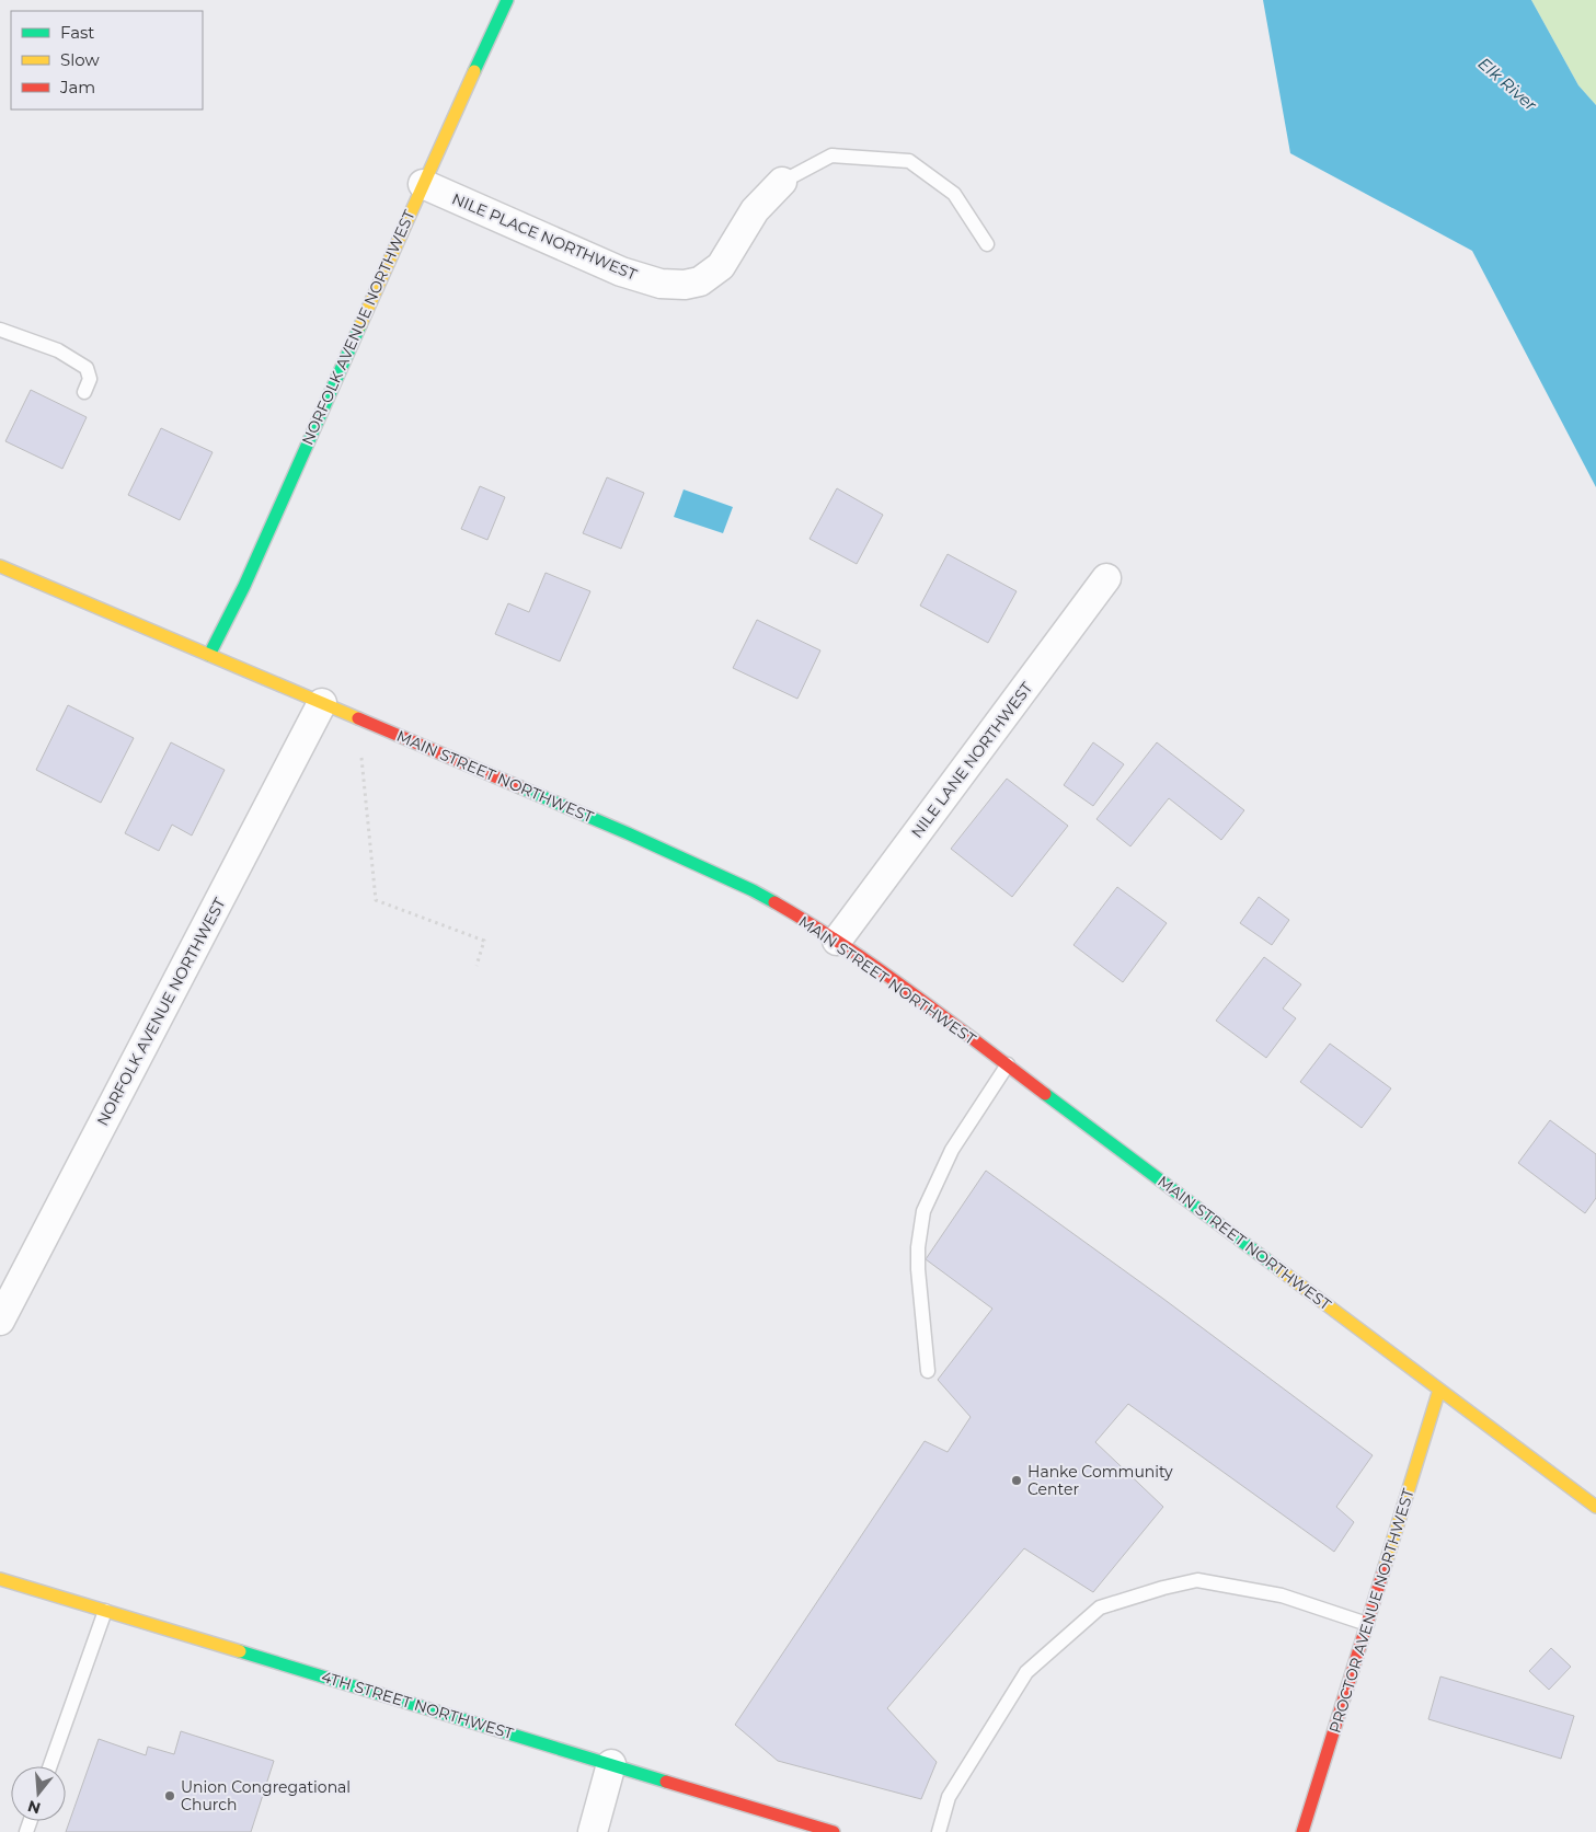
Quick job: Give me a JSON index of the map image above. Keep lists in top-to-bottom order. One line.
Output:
{"streets":{"street":["NILE PLACE NORTHWEST","NORFOLK AVENUE NORTHWEST","NILE LANE NORTHWEST","MAIN STREET NORTHWEST","PROCTOR AVENUE NORTHWEST","4TH STREET NORTHWEST"]},"crossings":[["NILE PLACE NORTHWEST","NORFOLK AVENUE NORTHWEST"],["NORFOLK AVENUE NORTHWEST","MAIN STREET NORTHWEST"],["NILE LANE NORTHWEST","MAIN STREET NORTHWEST"],["MAIN STREET NORTHWEST","PROCTOR AVENUE NORTHWEST"]],"water":["Elk River"],"places":["Hanke Community Center","Union Congregational Church"],"legend":["Fast","Slow","Jam"],"north":"bottom"}
